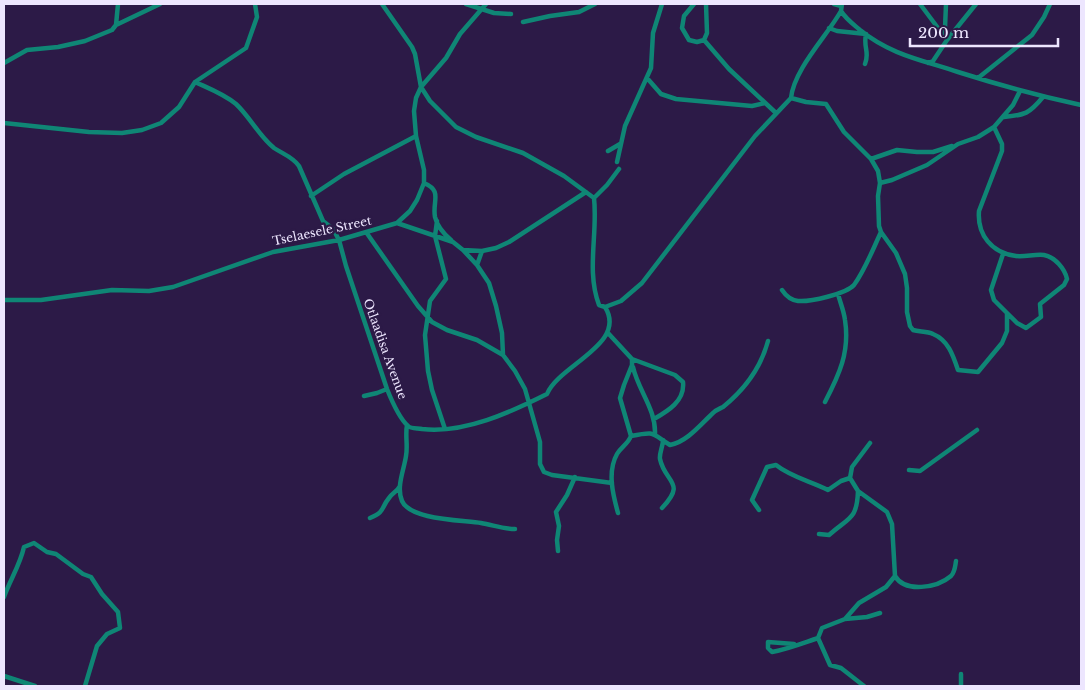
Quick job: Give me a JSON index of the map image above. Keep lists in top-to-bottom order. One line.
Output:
{"streets":{"street":["Tselaesele Street","Otlaadisa Avenue"]},"crossings":[["Tselaesele Street","Otlaadisa Avenue"]],"scale_bar":"200 m"}
